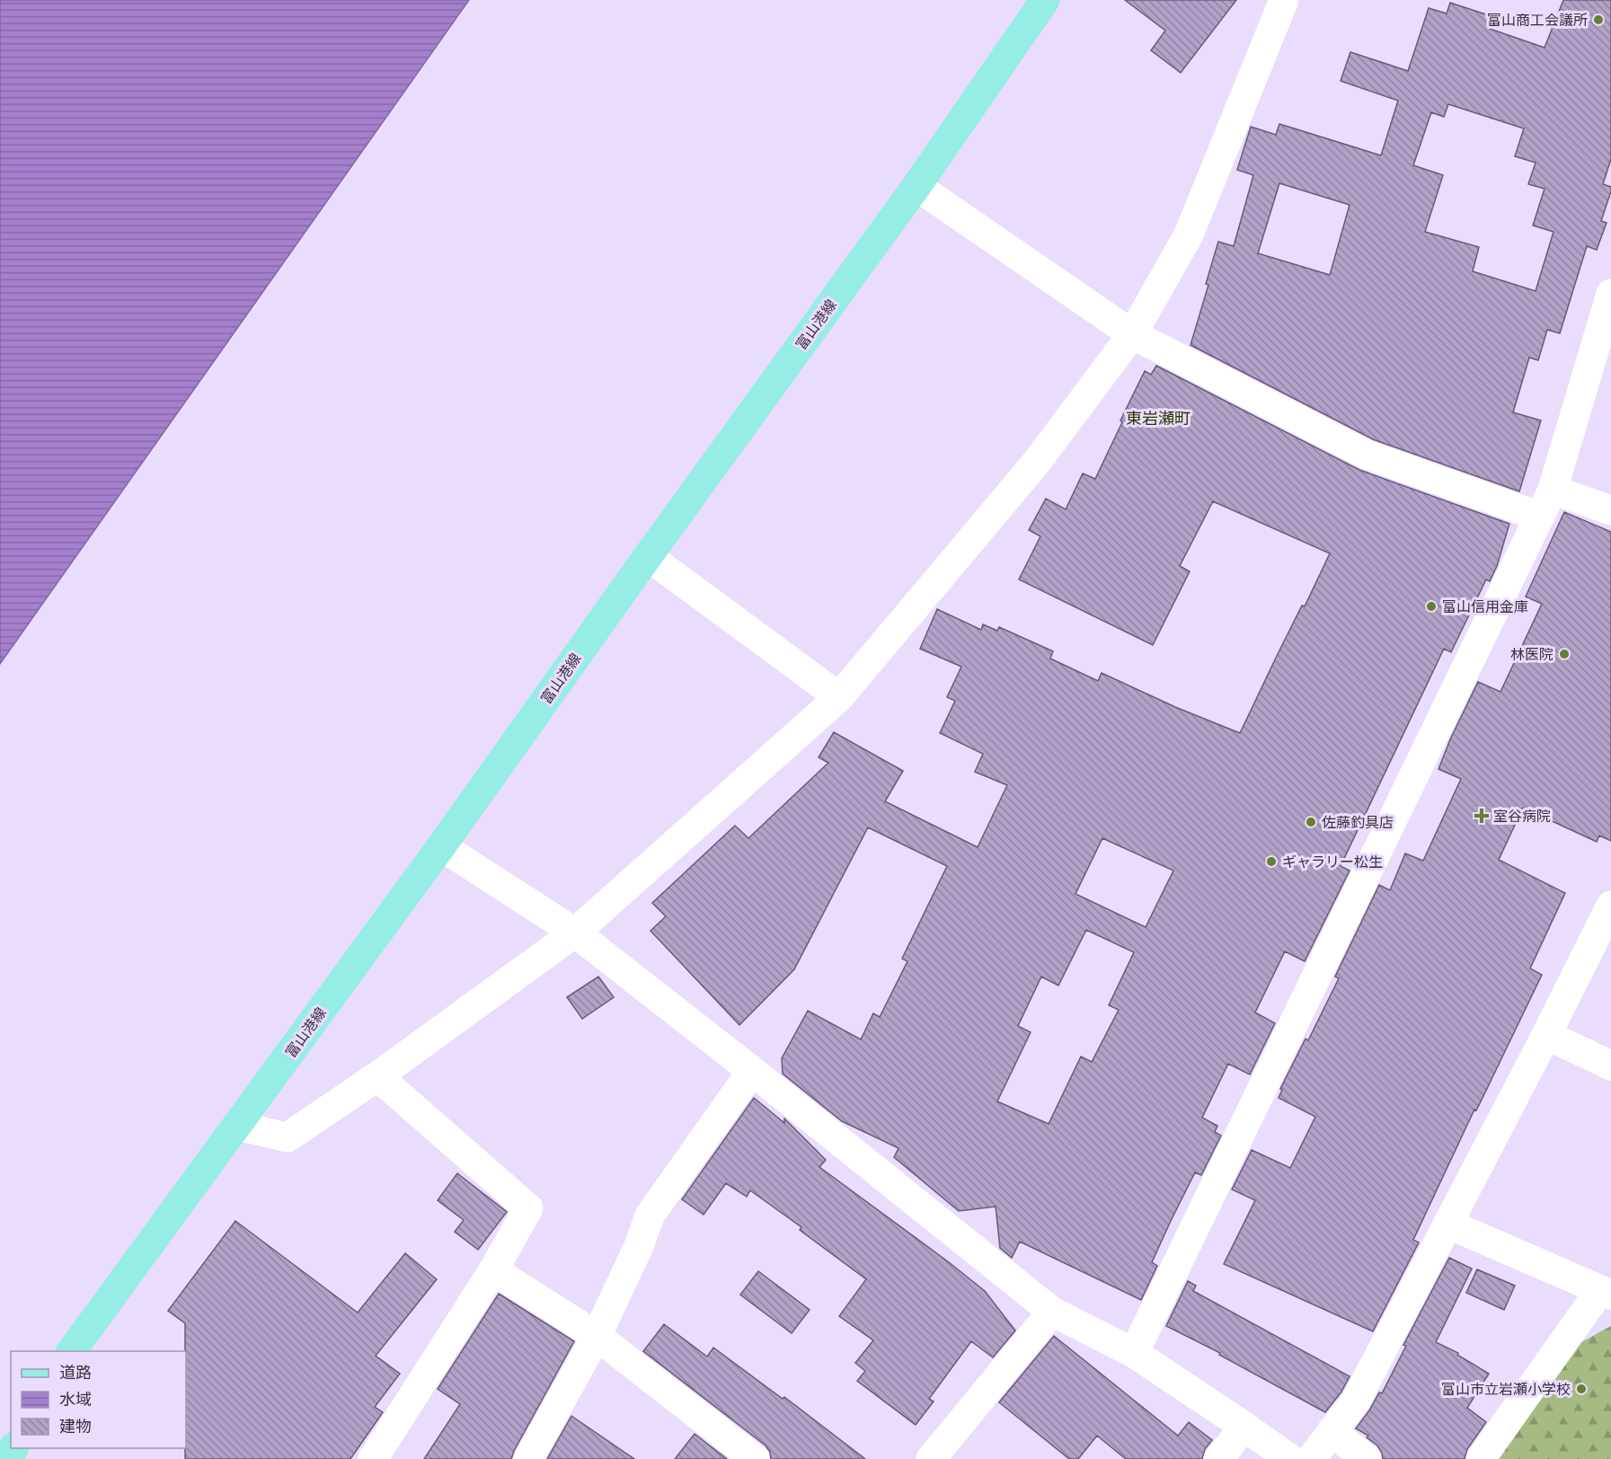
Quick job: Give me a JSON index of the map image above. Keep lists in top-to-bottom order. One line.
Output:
{"streets":{"main road":["富山港線"]},"districts":["東岩瀬町"],"places":{"other":["富山商工会議所","富山信用金庫","林医院","佐藤釣具店","ギャラリー松生","富山市立岩瀬小学校"],"health":["室谷病院"]},"legend":["道路","水域","建物"]}
